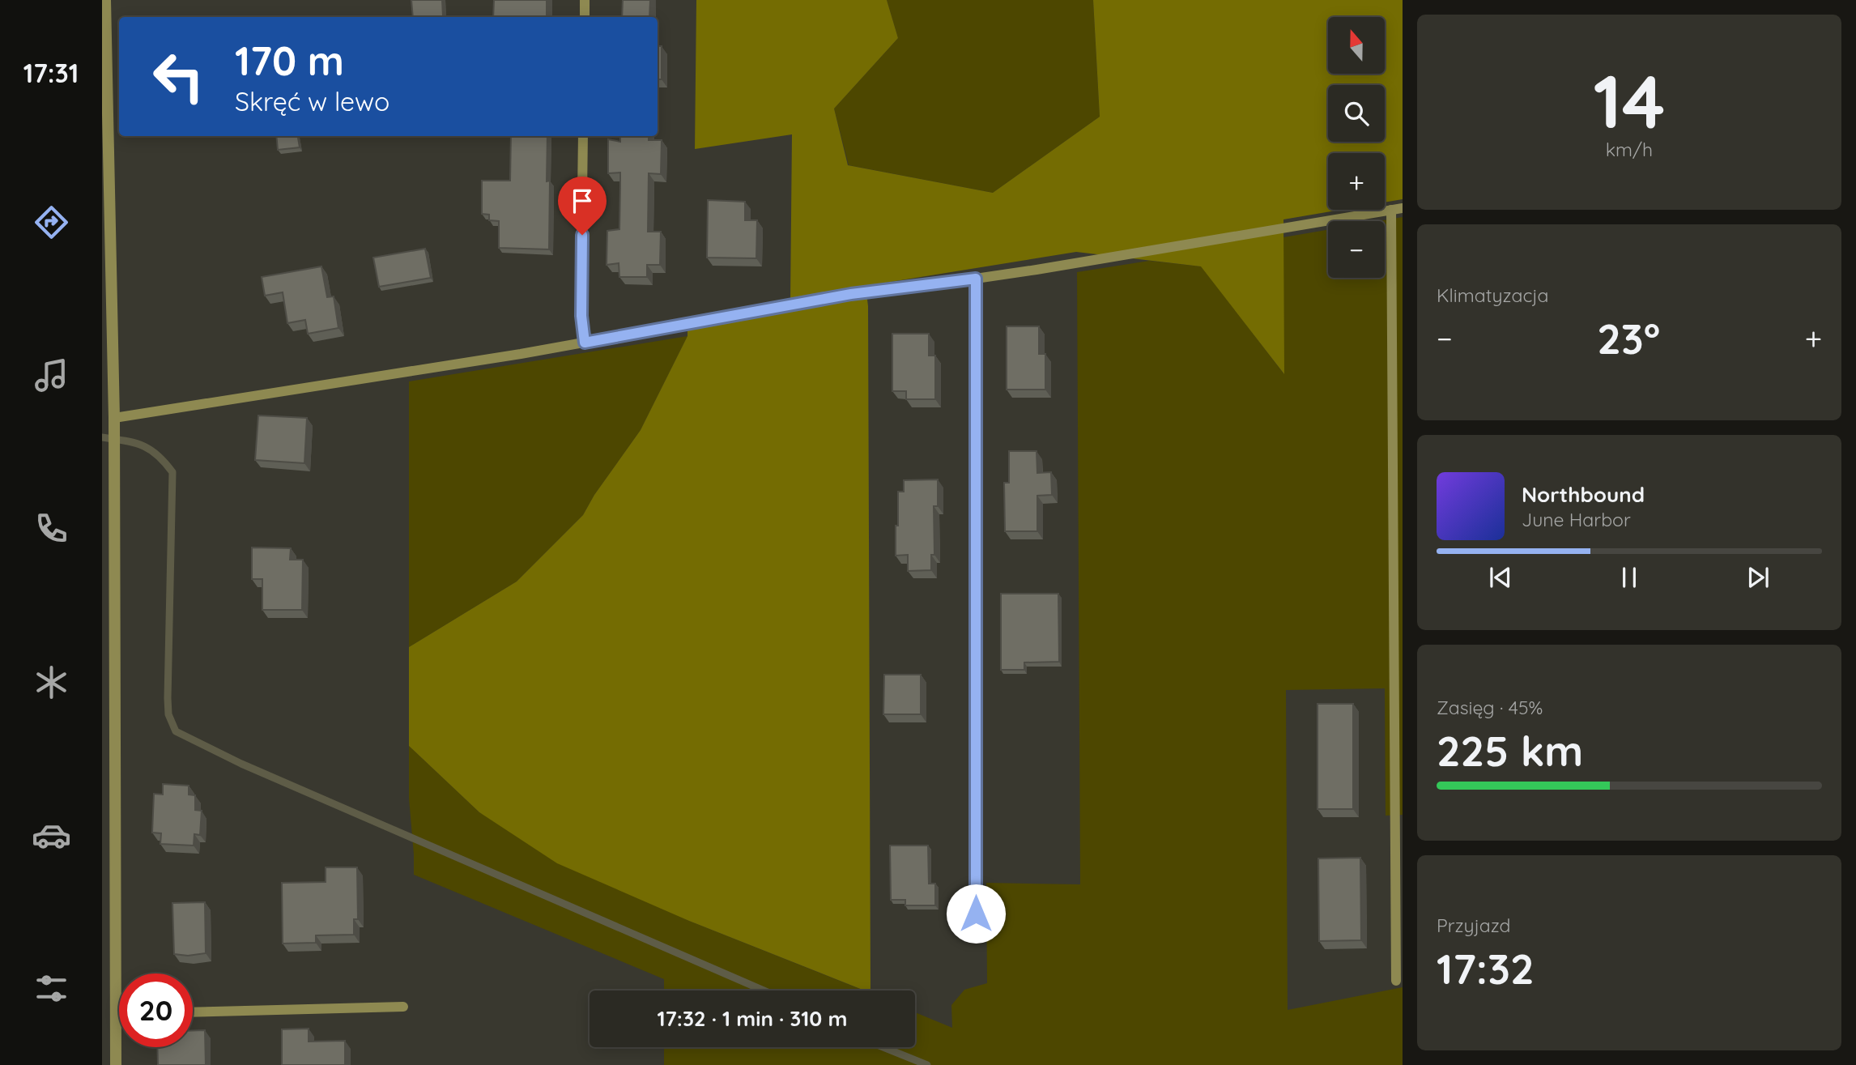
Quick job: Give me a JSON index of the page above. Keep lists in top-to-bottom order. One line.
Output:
{"north":"top","page":{"tabs":"17:31","tile":[["14","km/h"],"Klimatyzacja",["Zasięg · 45%","225 km"],["Przyjazd","17:32"]],"map_buttons":["+","−"],"turn":["170 m","Skręć w lewo"],"heat":["−","23°","+"],"song":["Northbound","June Harbor"],"limit":"20","trip":"17:32 · 1 min · 310 m"}}
